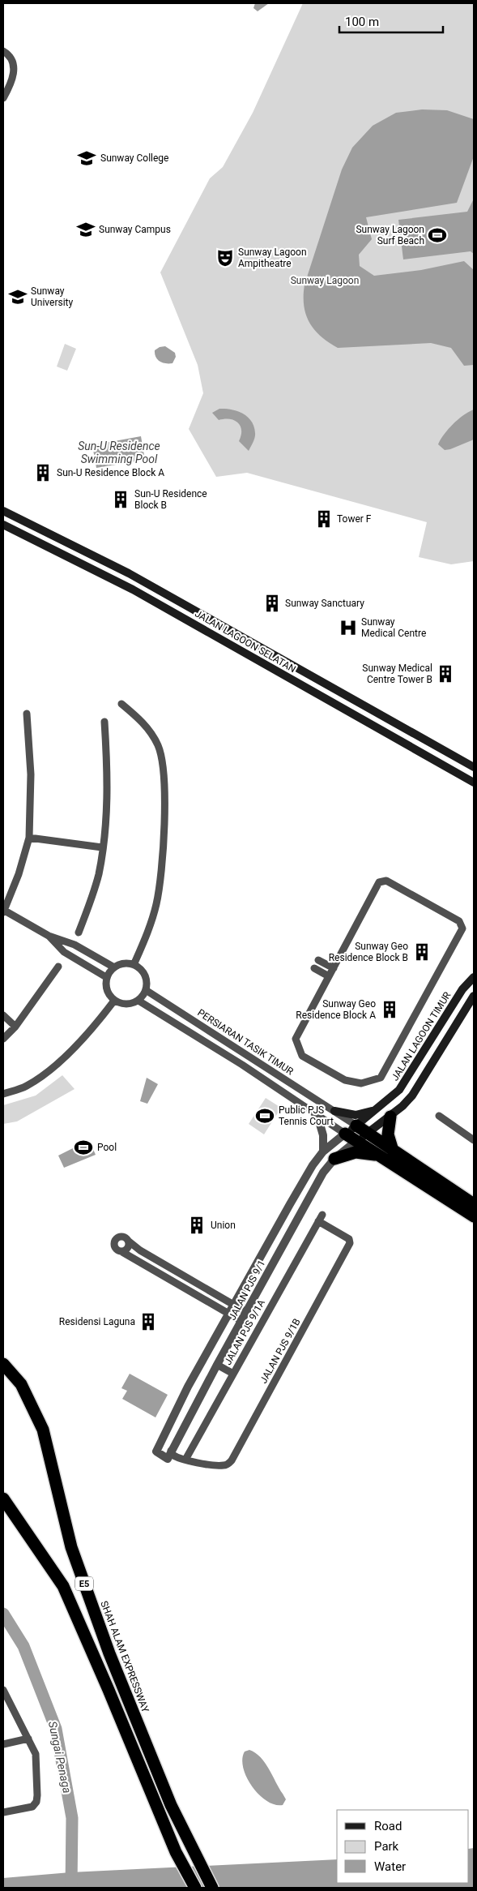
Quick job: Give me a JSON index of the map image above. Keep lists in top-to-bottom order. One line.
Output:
{"streets":{"highway":["E5","SHAH ALAM EXPRESSWAY"],"main road":["JALAN LAGOON SELATAN","JALAN LAGOON TIMUR"],"street":["PERSIARAN TASIK TIMUR","JALAN PJS 9/1","JALAN PJS 9/1A","JALAN PJS 9/1B"]},"crossings":[["JALAN LAGOON TIMUR","PERSIARAN TASIK TIMUR"],["JALAN LAGOON TIMUR","JALAN PJS 9/1"],["PERSIARAN TASIK TIMUR","JALAN PJS 9/1"],["JALAN PJS 9/1A","JALAN PJS 9/1B"]],"water":["Sun-U Residence Swimming Pool","Sungai Penaga"],"parks":["Sunway Lagoon"],"places":{"school or university":["Sunway College","Sunway Campus","Sunway University"],"sports":["Sunway Lagoon Surf Beach","Public PJS Tennis Court","Pool"],"theatre":["Sunway Lagoon Ampitheatre"],"building":["Sun-U Residence Block A","Sun-U Residence Block B","Tower F","Sunway Sanctuary","Sunway Medical Centre Tower B","Sunway Geo Residence Block B","Sunway Geo Residence Block A","Union","Residensi Laguna"],"hospital":["Sunway Medical Centre"]},"legend":["Road","Park","Water"],"scale_bar":"100 m"}
